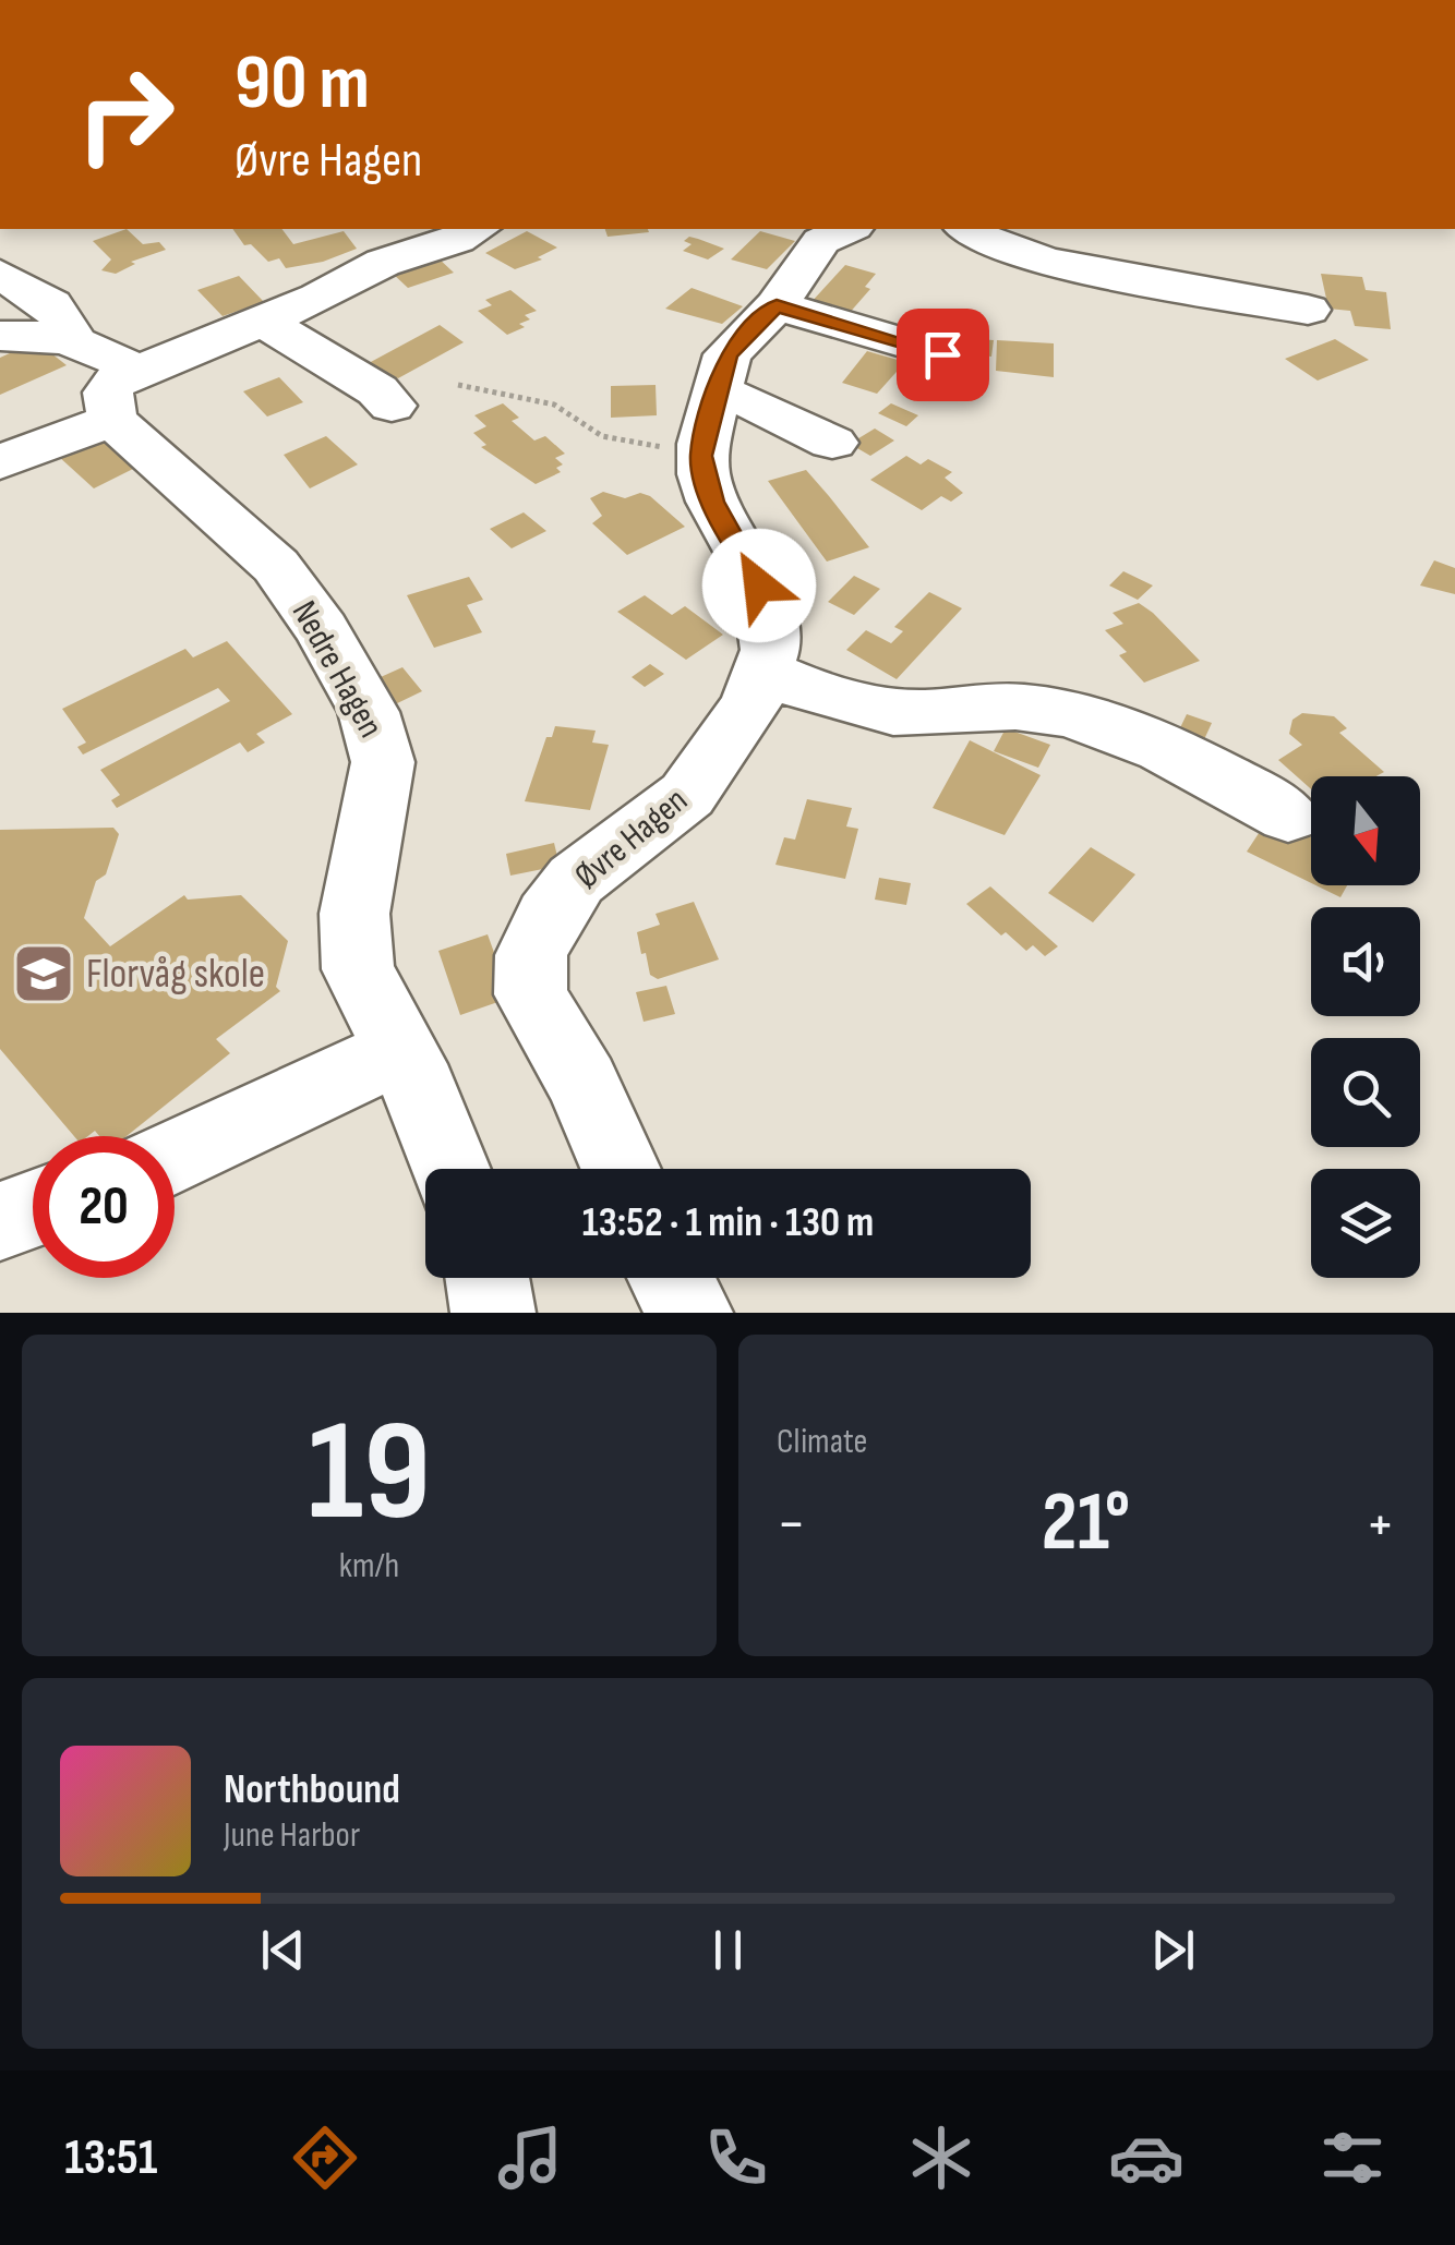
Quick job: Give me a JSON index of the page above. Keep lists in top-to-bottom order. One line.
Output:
{"streets":{"street":["Nedre Hagen","Øvre Hagen"]},"places":{"school or university":["Florvåg skole"]},"north":"bottom","page":{"turn":["90 m","Øvre Hagen"],"limit":"20","trip":"13:52 · 1 min · 130 m","tile":[["19","km/h"],"Climate"],"heat":["−","21°","+"],"song":["Northbound","June Harbor"],"tabs":"13:51"}}
